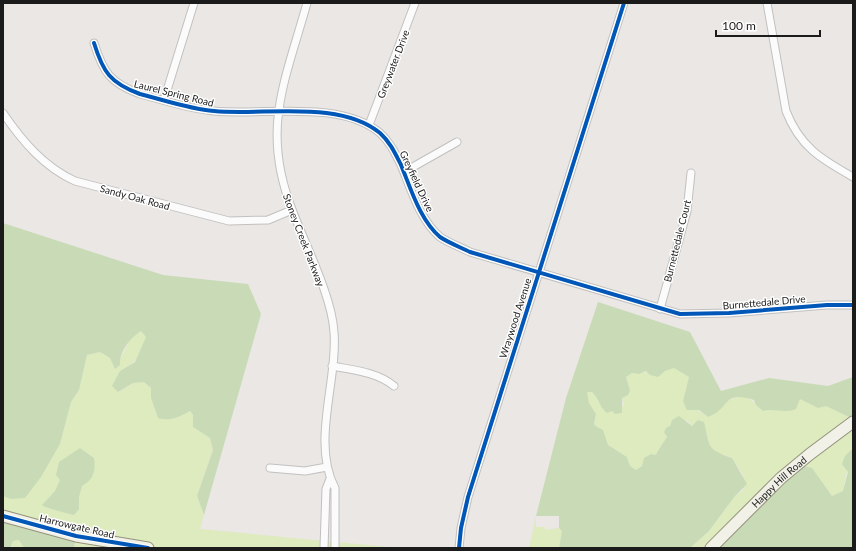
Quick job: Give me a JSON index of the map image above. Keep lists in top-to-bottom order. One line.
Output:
{"streets":{"street":["Greywater Drive","Laurel Spring Road","Greyfield Drive","Sandy Oak Road","Stoney Creek Parkway","Burnettedale Court","Burnettedale Drive","Wraywood Avenue","Happy Hill Road","Harrowgate Road"]},"crossings":[["Greywater Drive","Greyfield Drive"],["Laurel Spring Road","Greyfield Drive"],["Laurel Spring Road","Stoney Creek Parkway"],["Greyfield Drive","Stoney Creek Parkway"],["Greyfield Drive","Burnettedale Drive"],["Greyfield Drive","Wraywood Avenue"],["Sandy Oak Road","Stoney Creek Parkway"],["Burnettedale Court","Burnettedale Drive"],["Burnettedale Drive","Wraywood Avenue"]],"scale_bar":"100 m"}
